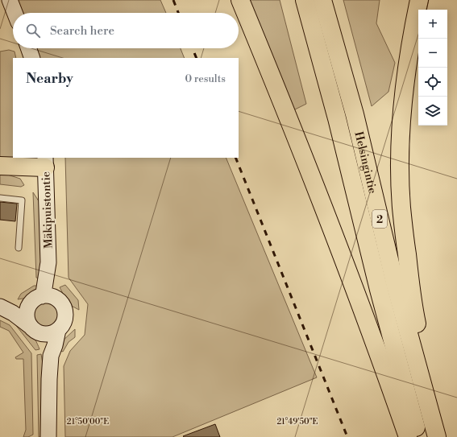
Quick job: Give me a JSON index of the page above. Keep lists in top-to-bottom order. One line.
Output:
{"streets":{"highway":["Helsingintie","2"],"street":["Mäkipuistontie"]},"page":{"map_buttons":["+","−"],"search":"Search here","heading":["Nearby","0 results"]},"coordinates":["21°50'00\"E","21°49'50\"E"]}
